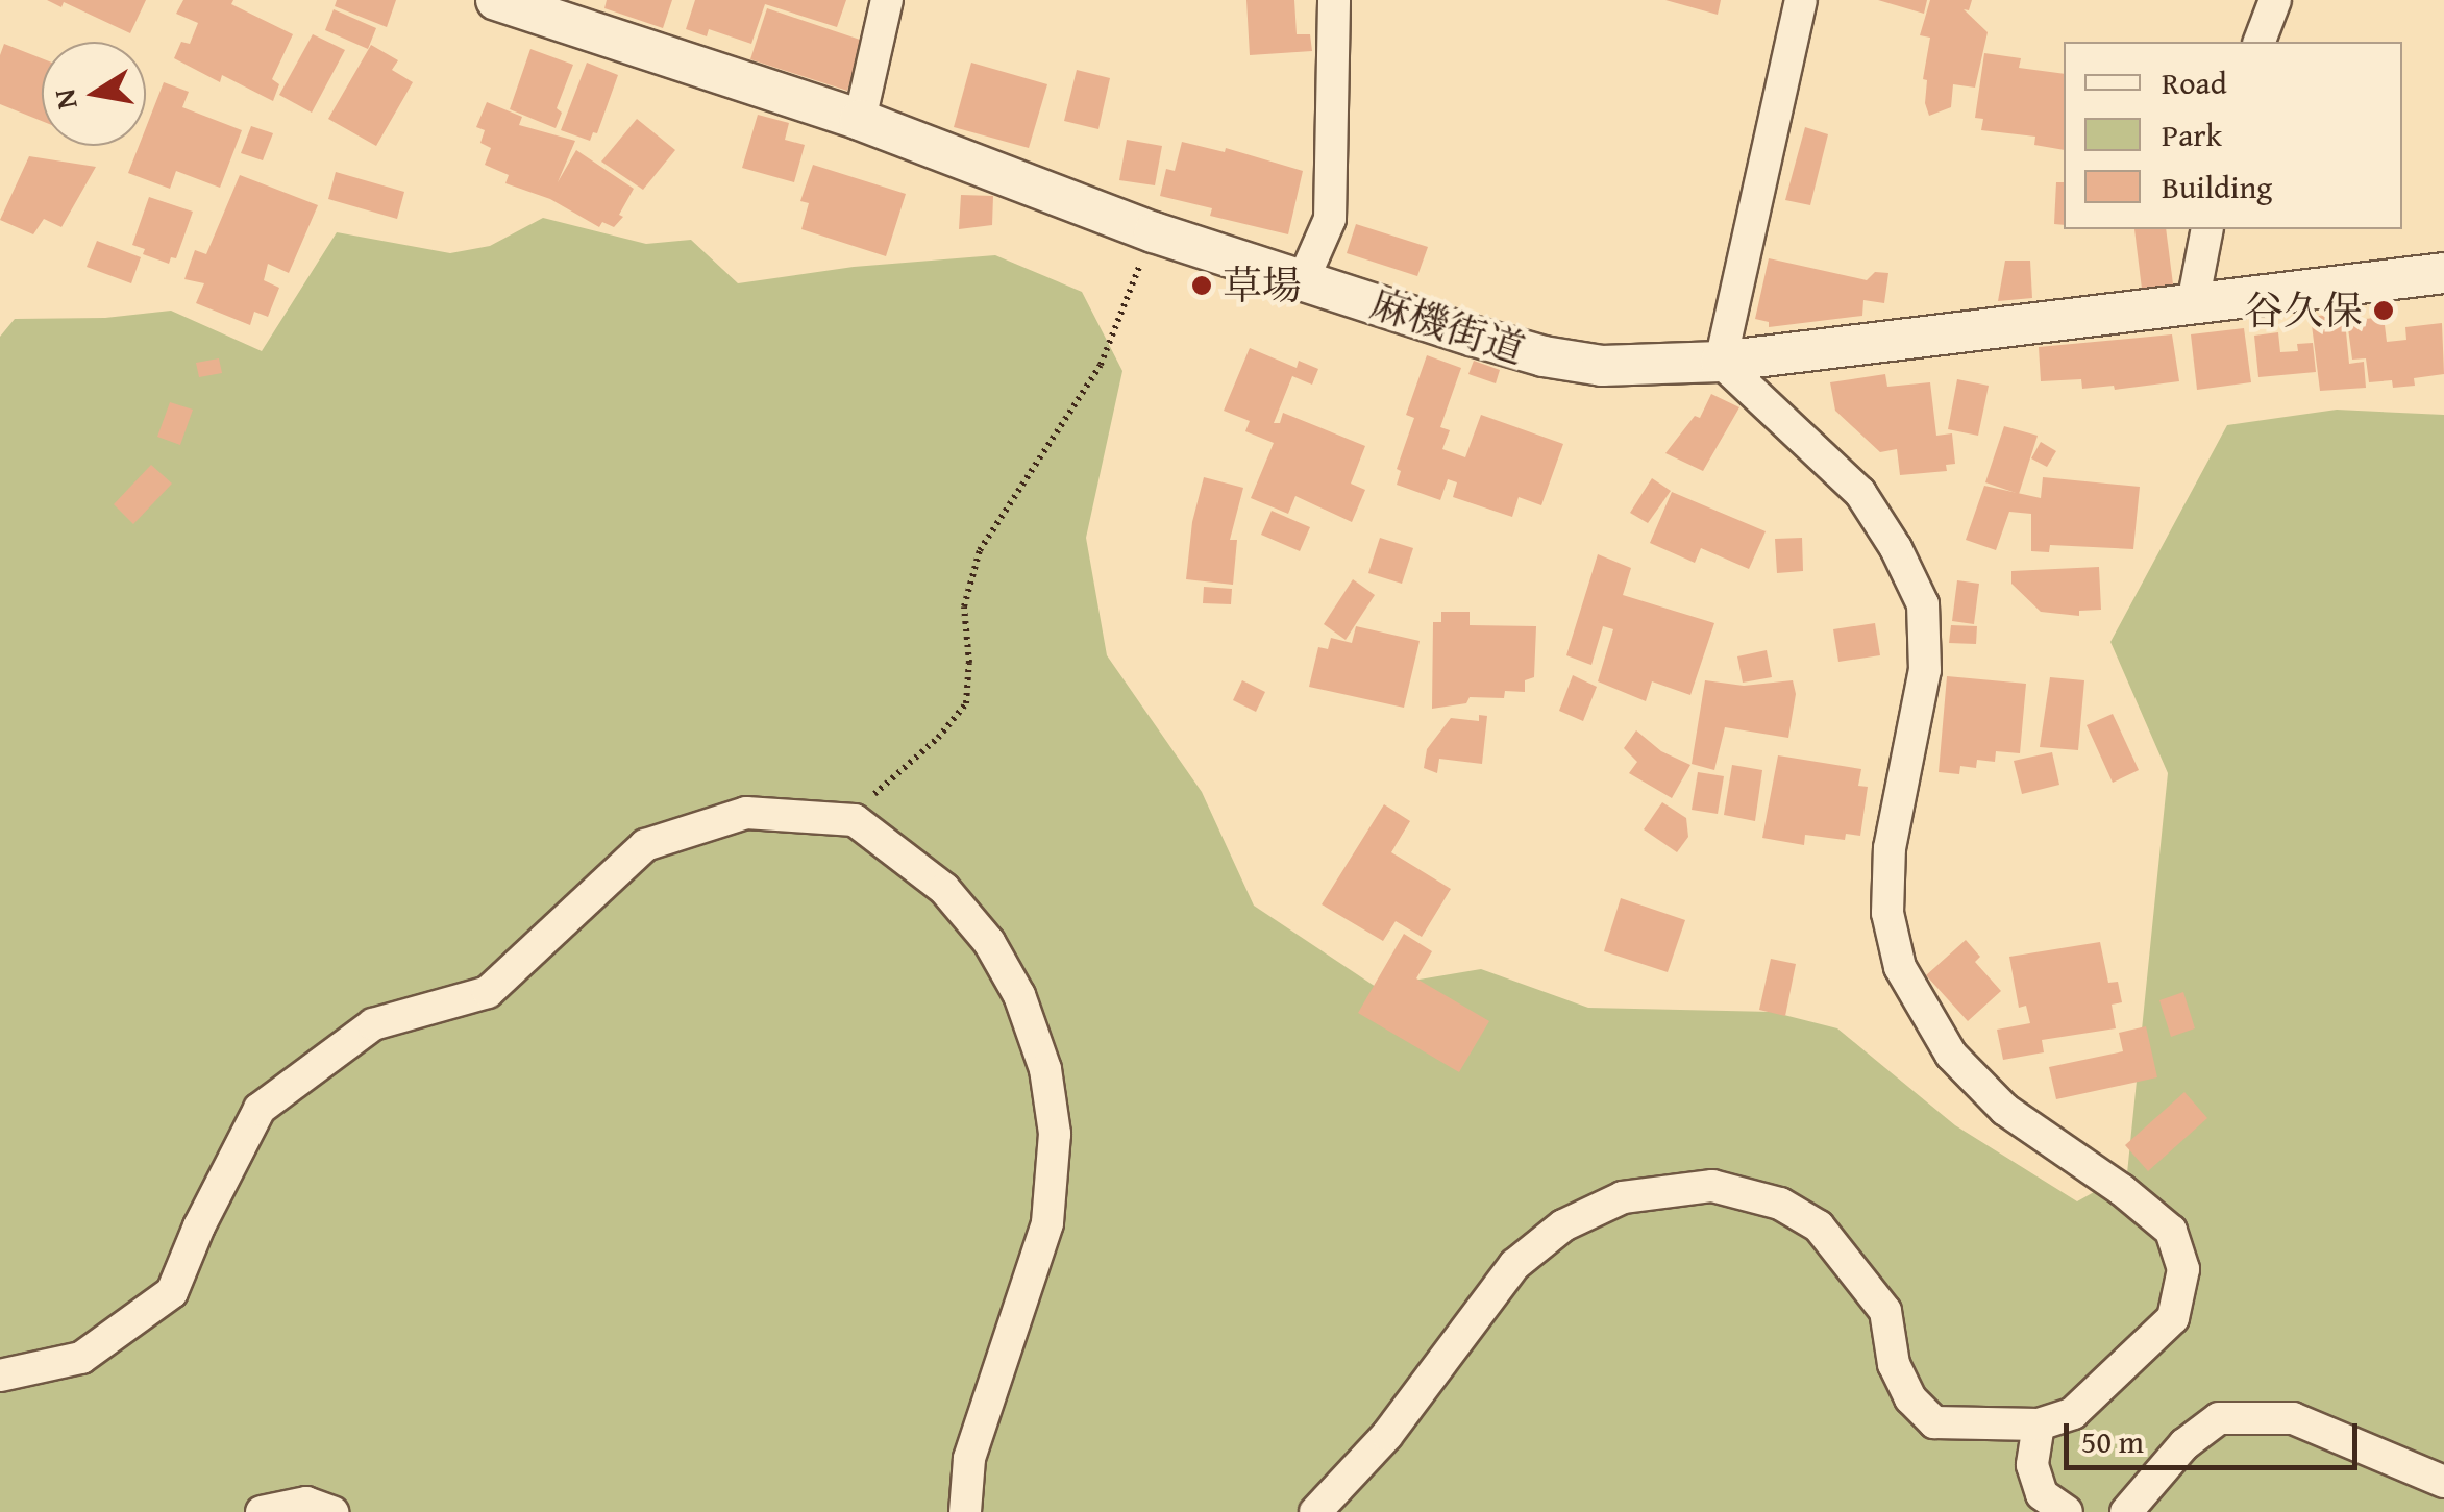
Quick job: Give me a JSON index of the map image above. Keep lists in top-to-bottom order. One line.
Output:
{"streets":{"street":["麻機街道"]},"places":["草場","谷久保"],"legend":["Road","Park","Building"],"scale_bar":"50 m","north":"left"}
